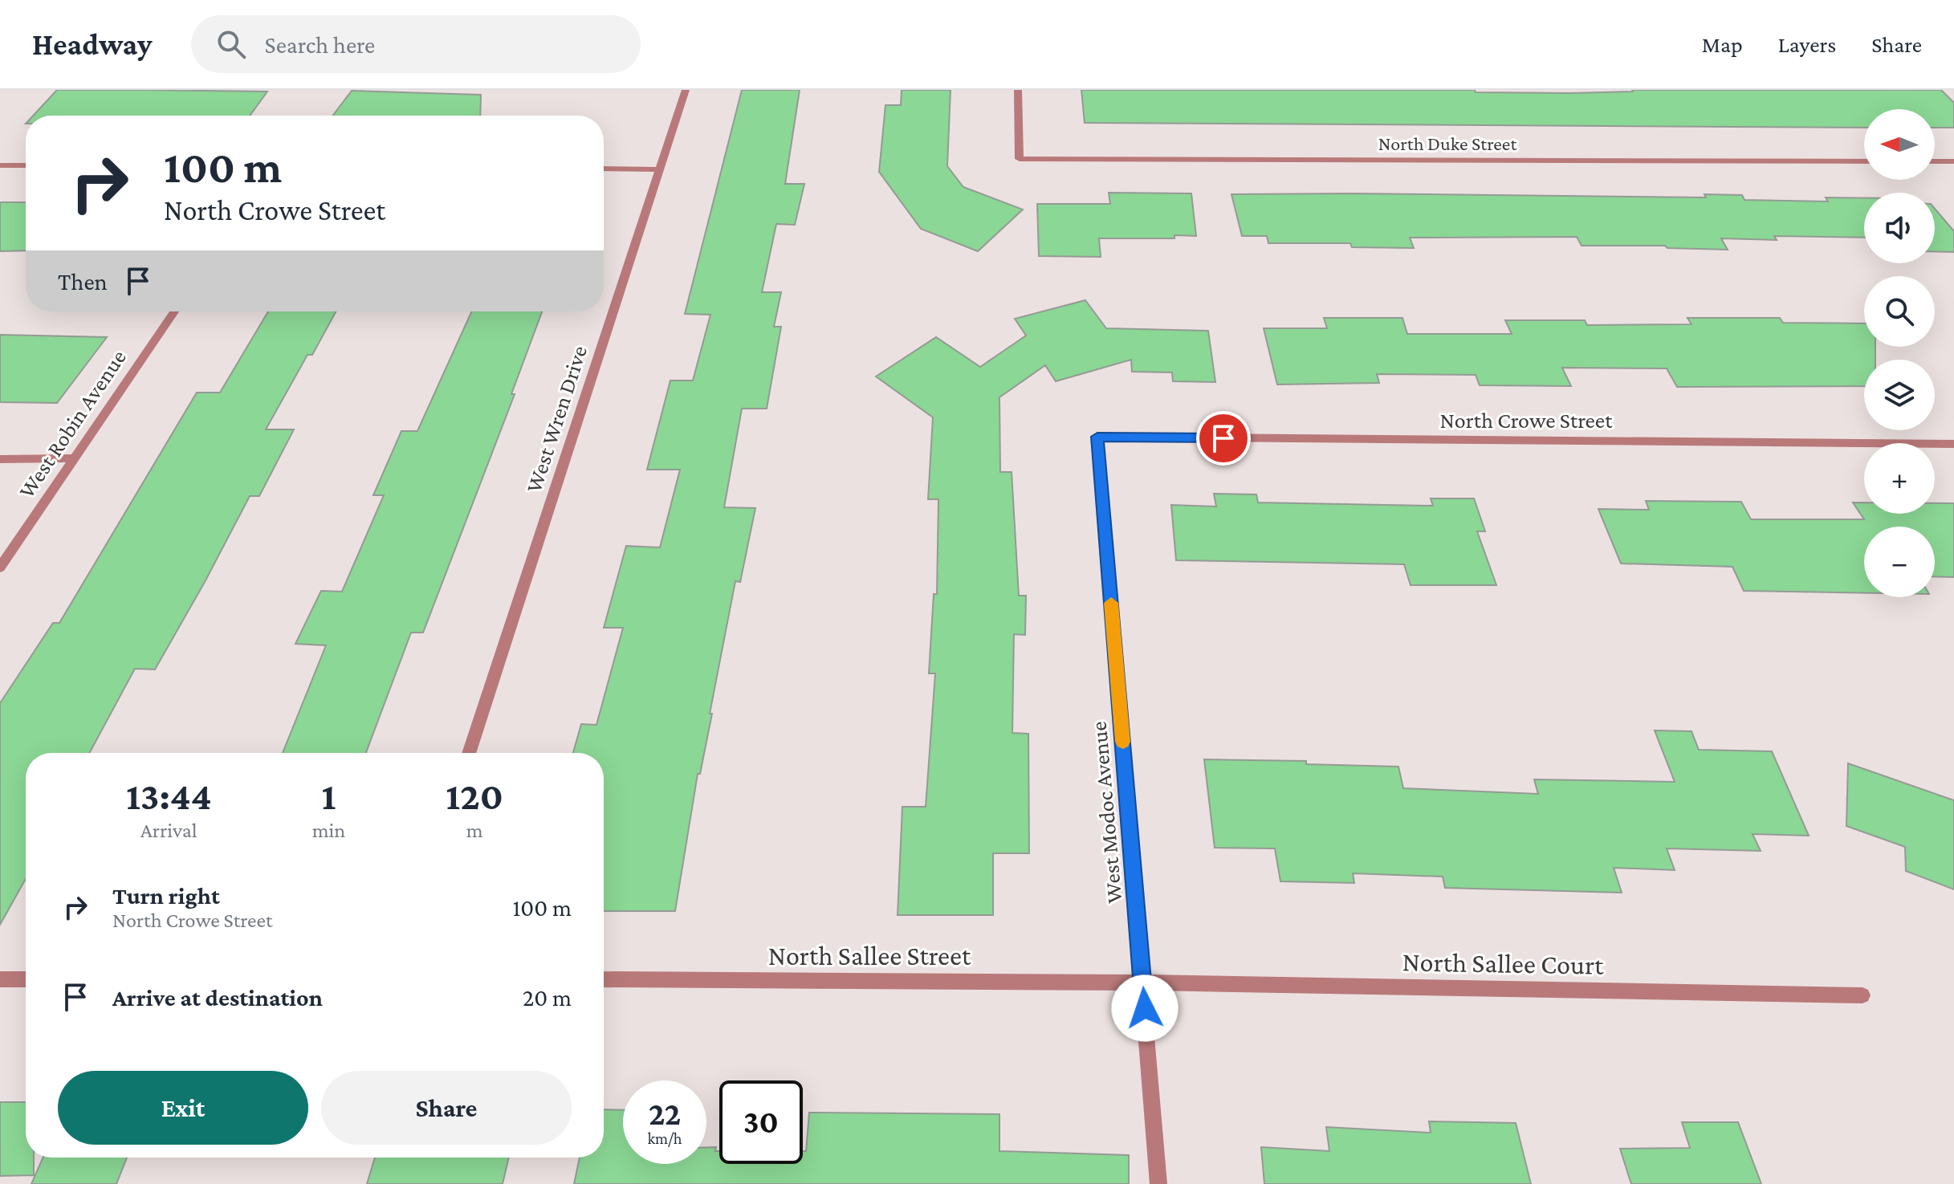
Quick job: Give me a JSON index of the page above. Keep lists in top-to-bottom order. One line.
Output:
{"streets":{"street":["North Duke Street","West Wren Drive","North Crowe Street","West Robin Avenue","West Modoc Avenue","North Sallee Street","North Sallee Court"]},"crossings":[["North Crowe Street","West Modoc Avenue"],["West Modoc Avenue","North Sallee Street"],["West Modoc Avenue","North Sallee Court"],["North Sallee Street","North Sallee Court"]],"north":"left","page":{"header":"Headway","search":"Search here","nav":["Map","Layers","Share"],"map_buttons":["+","−"],"turn":["100 m","North Crowe Street"],"then":"Then","eta":["13:44","Arrival","1","min","120","m"],"list":[{"name":"Turn right","note":"North Crowe Street","value":"100 m"},{"name":"Arrive at destination","value":"20 m"}],"buttons":["Exit","Share"],"speed":"22 km/h","limit":"30"}}
